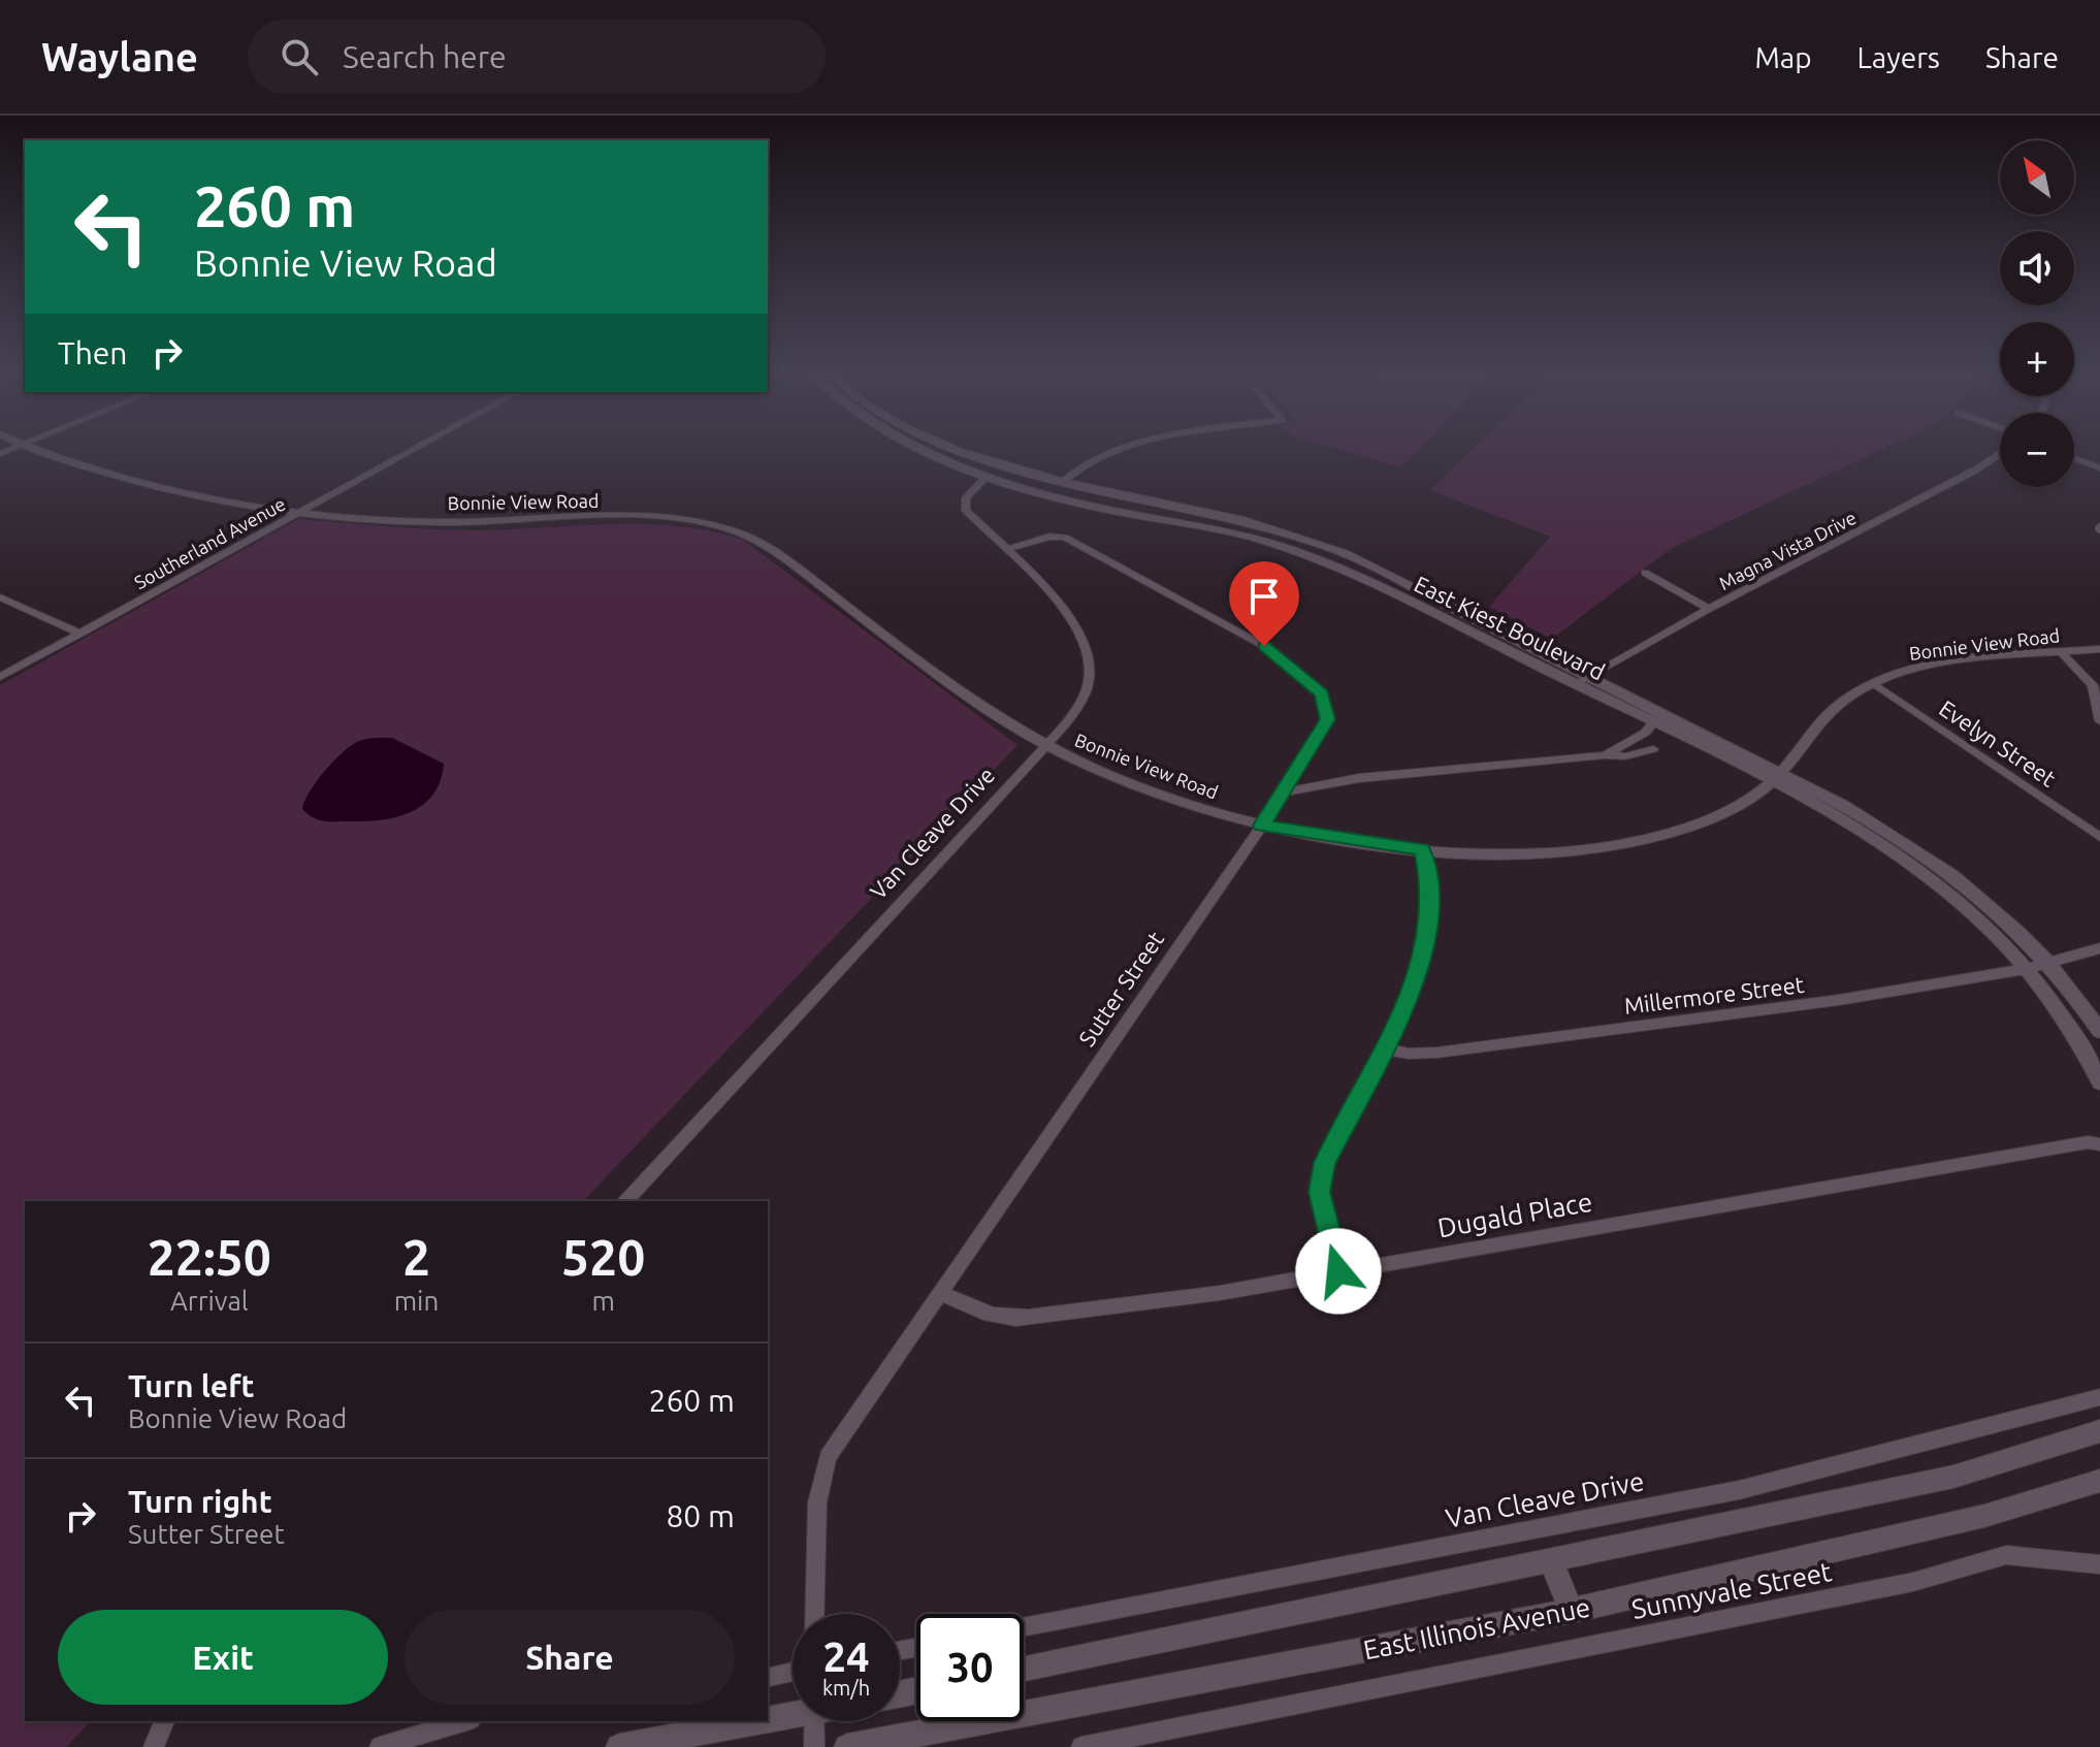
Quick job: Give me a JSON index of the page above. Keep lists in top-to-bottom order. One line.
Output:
{"streets":{"main road":["East Kiest Boulevard","East Illinois Avenue"],"street":["Bonnie View Road","Southerland Avenue","Magna Vista Drive","Evelyn Street","Van Cleave Drive","Sutter Street","Millermore Street","Dugald Place","Sunnyvale Street"]},"crossings":[["Bonnie View Road","Southerland Avenue"],["Bonnie View Road","East Kiest Boulevard"],["Bonnie View Road","Evelyn Street"],["Bonnie View Road","Van Cleave Drive"],["Bonnie View Road","Sutter Street"],["Magna Vista Drive","East Kiest Boulevard"],["East Kiest Boulevard","Van Cleave Drive"],["East Kiest Boulevard","Millermore Street"],["Van Cleave Drive","Sutter Street"],["Sutter Street","Dugald Place"]],"north":"top left","page":{"header":"Waylane","search":"Search here","nav":["Map","Layers","Share"],"map_buttons":["+","−"],"turn":["260 m","Bonnie View Road"],"then":"Then","eta":["22:50","Arrival","2","min","520","m"],"list":[{"name":"Turn left","note":"Bonnie View Road","value":"260 m"},{"name":"Turn right","note":"Sutter Street","value":"80 m"}],"buttons":["Exit","Share"],"speed":"24 km/h","limit":"30"}}
